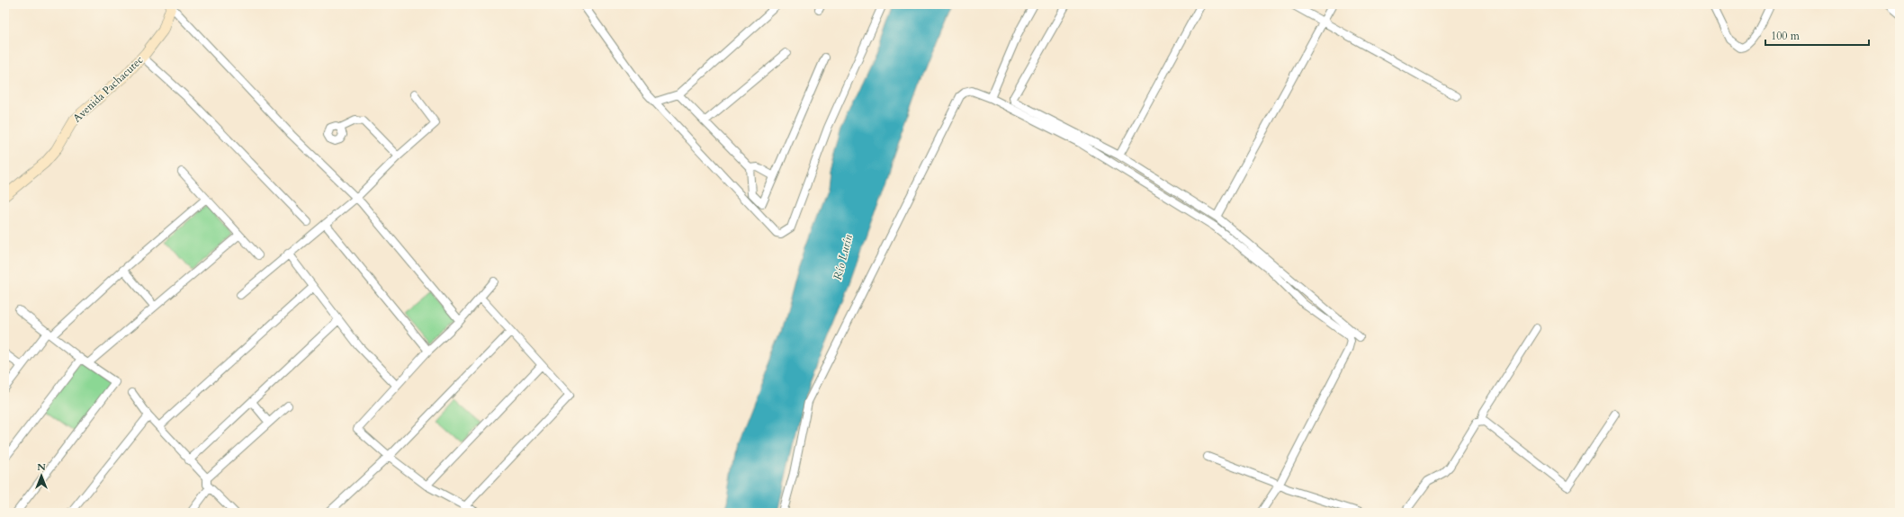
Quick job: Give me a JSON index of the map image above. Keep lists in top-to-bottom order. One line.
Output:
{"streets":{"main road":["Avenida Pachacutec"]},"water":["Río Lurín"],"scale_bar":"100 m","north":"top"}
